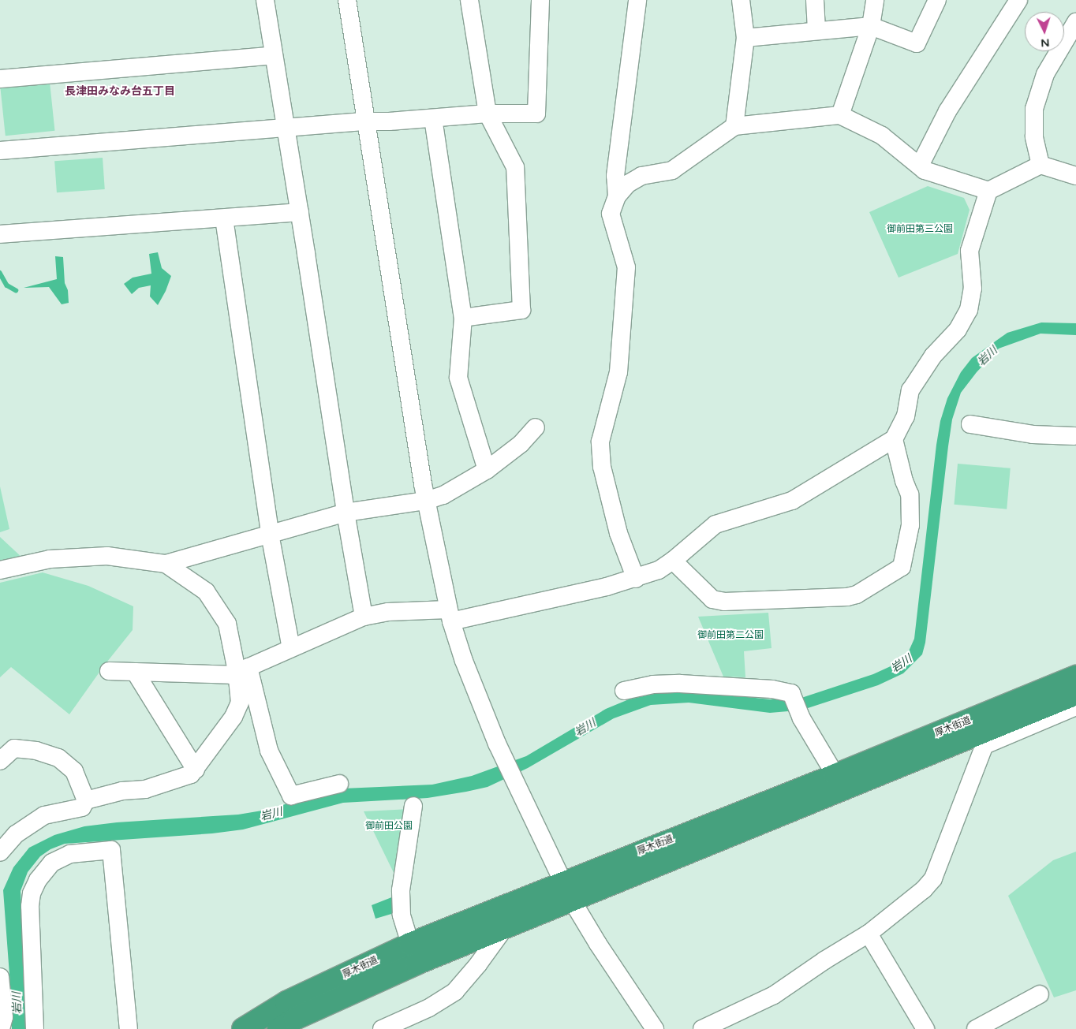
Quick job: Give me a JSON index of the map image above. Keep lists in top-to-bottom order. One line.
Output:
{"streets":{"highway":["厚木街道"]},"districts":["長津田みなみ台五丁目"],"water":["岩川"],"parks":["御前田第三公園","御前田第二公園","御前田公園"],"north":"bottom"}
